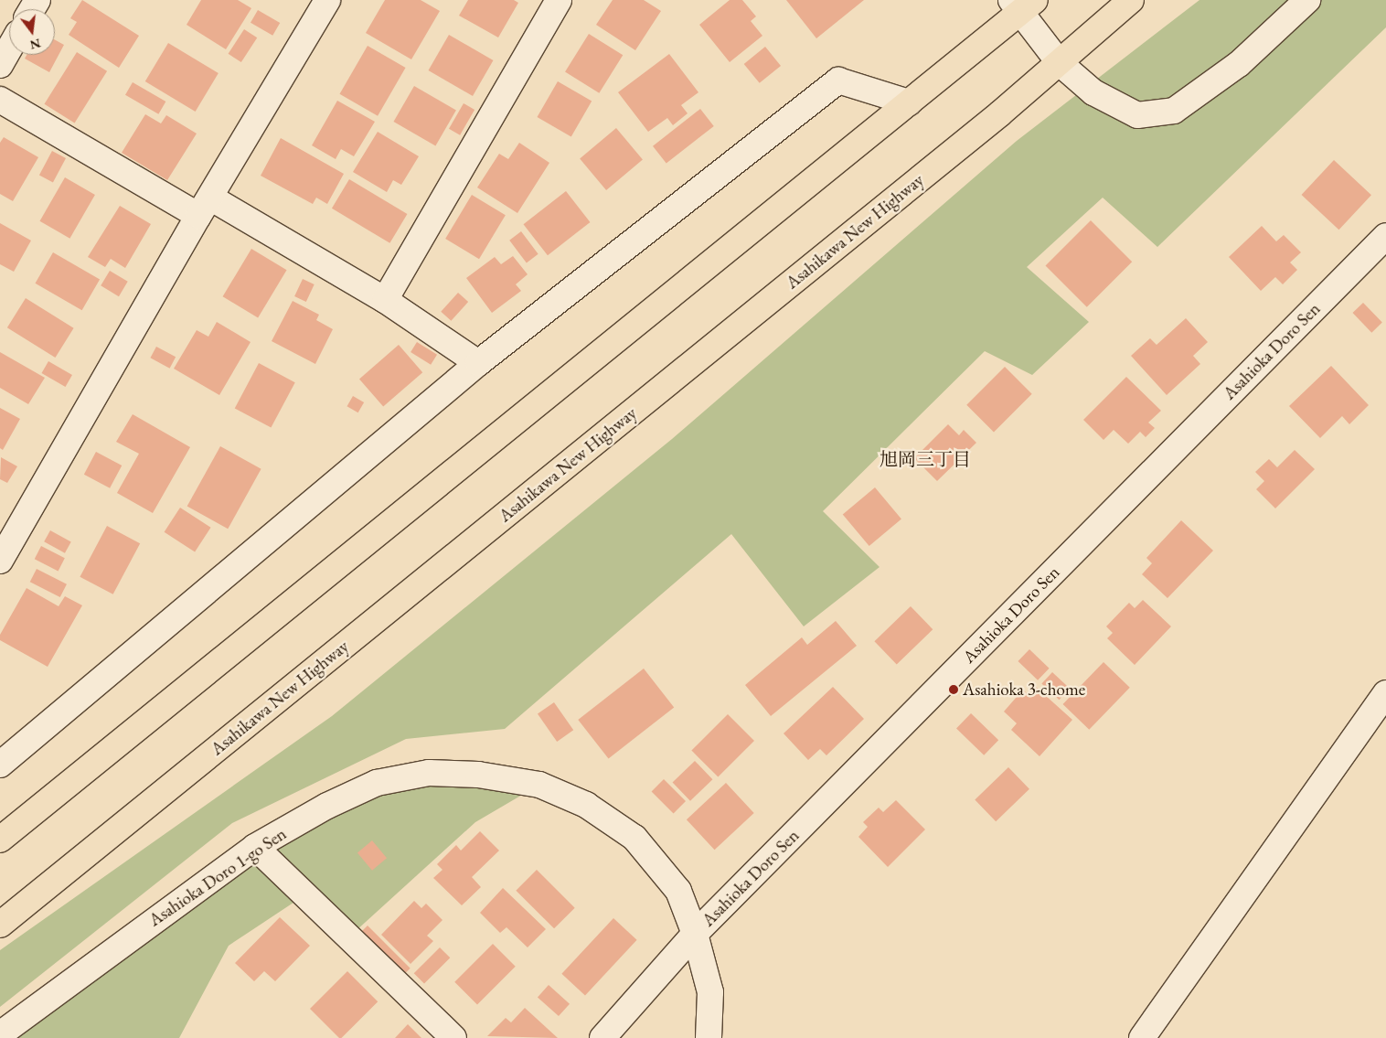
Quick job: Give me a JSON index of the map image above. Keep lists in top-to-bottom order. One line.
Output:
{"streets":{"highway":["Asahikawa New Highway"],"street":["Asahioka Doro Sen","Asahioka Doro 1-go Sen"]},"crossings":[["Asahioka Doro Sen","Asahioka Doro 1-go Sen"]],"districts":["旭岡三丁目"],"places":["Asahioka 3-chome"],"north":"bottom"}
